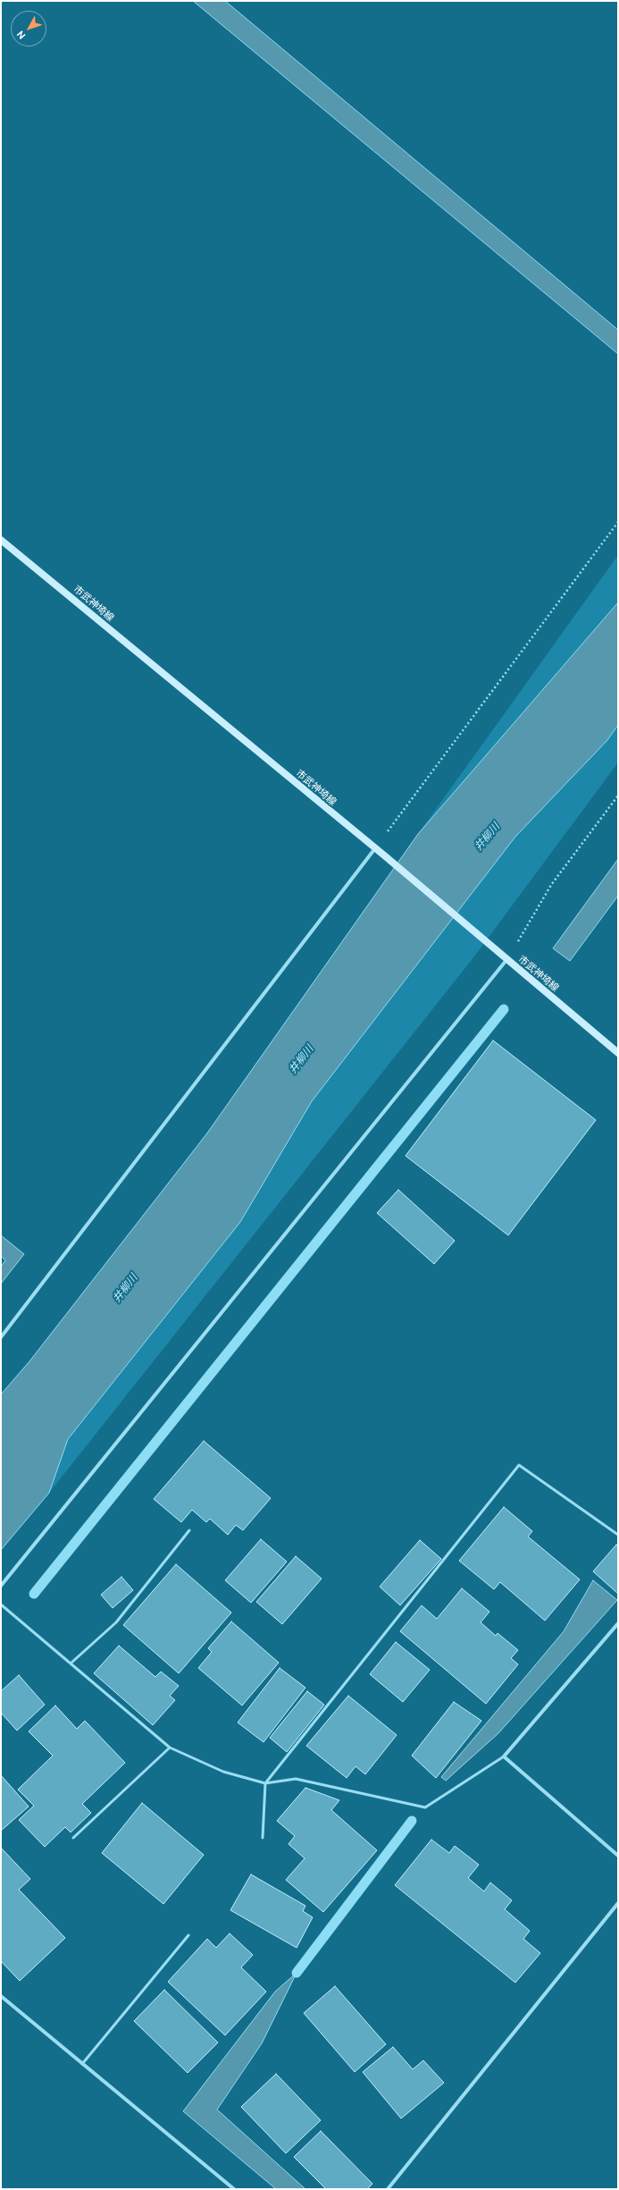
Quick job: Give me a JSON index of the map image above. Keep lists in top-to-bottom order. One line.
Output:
{"streets":{"main road":["市武神埼線"]},"water":["井柳川"],"north":"bottom left"}
